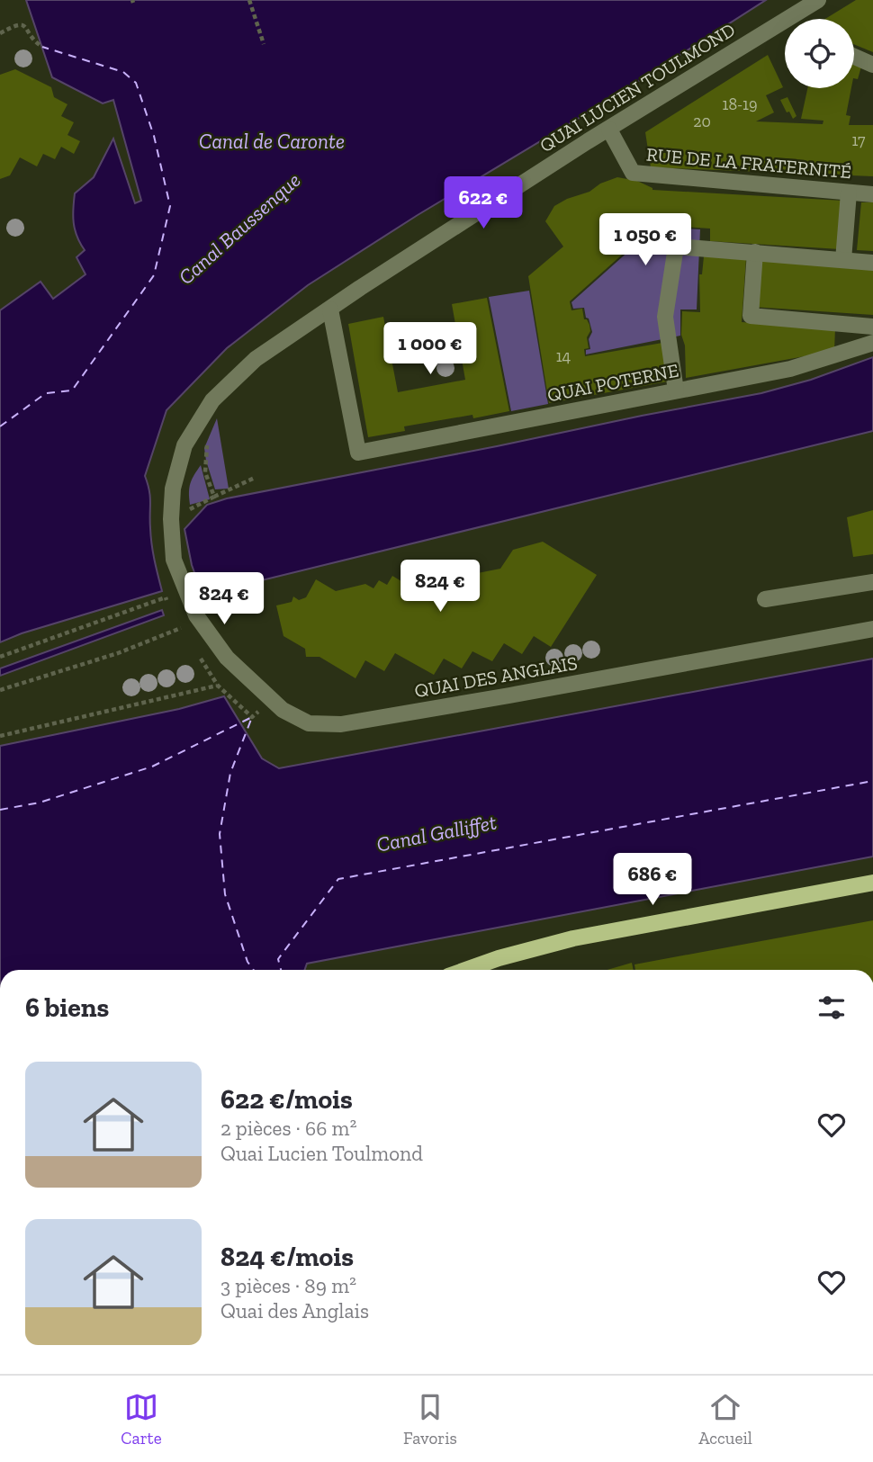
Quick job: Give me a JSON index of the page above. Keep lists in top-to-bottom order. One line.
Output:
{"streets":{"street":["QUAI LUCIEN TOULMOND","RUE DE LA FRATERNITÉ","QUAI POTERNE","QUAI DES ANGLAIS"]},"crossings":[["QUAI LUCIEN TOULMOND","RUE DE LA FRATERNITÉ"],["QUAI LUCIEN TOULMOND","QUAI POTERNE"],["QUAI LUCIEN TOULMOND","QUAI DES ANGLAIS"]],"water":["Canal de Caronte","Canal Baussenque","Canal Galliffet"],"house_numbers":["18-19","20","17","14"],"page":{"price":["622 €","1 050 €","1 000 €","824 €","824 €","686 €"],"heading":"6 biens","list":[{"name":"622 €/mois","note":"2 pièces · 66 m² · Quai Lucien Toulmond"},{"name":"824 €/mois","note":"3 pièces · 89 m² · Quai des Anglais"}],"tabs":["Carte","Favoris","Accueil"]}}
